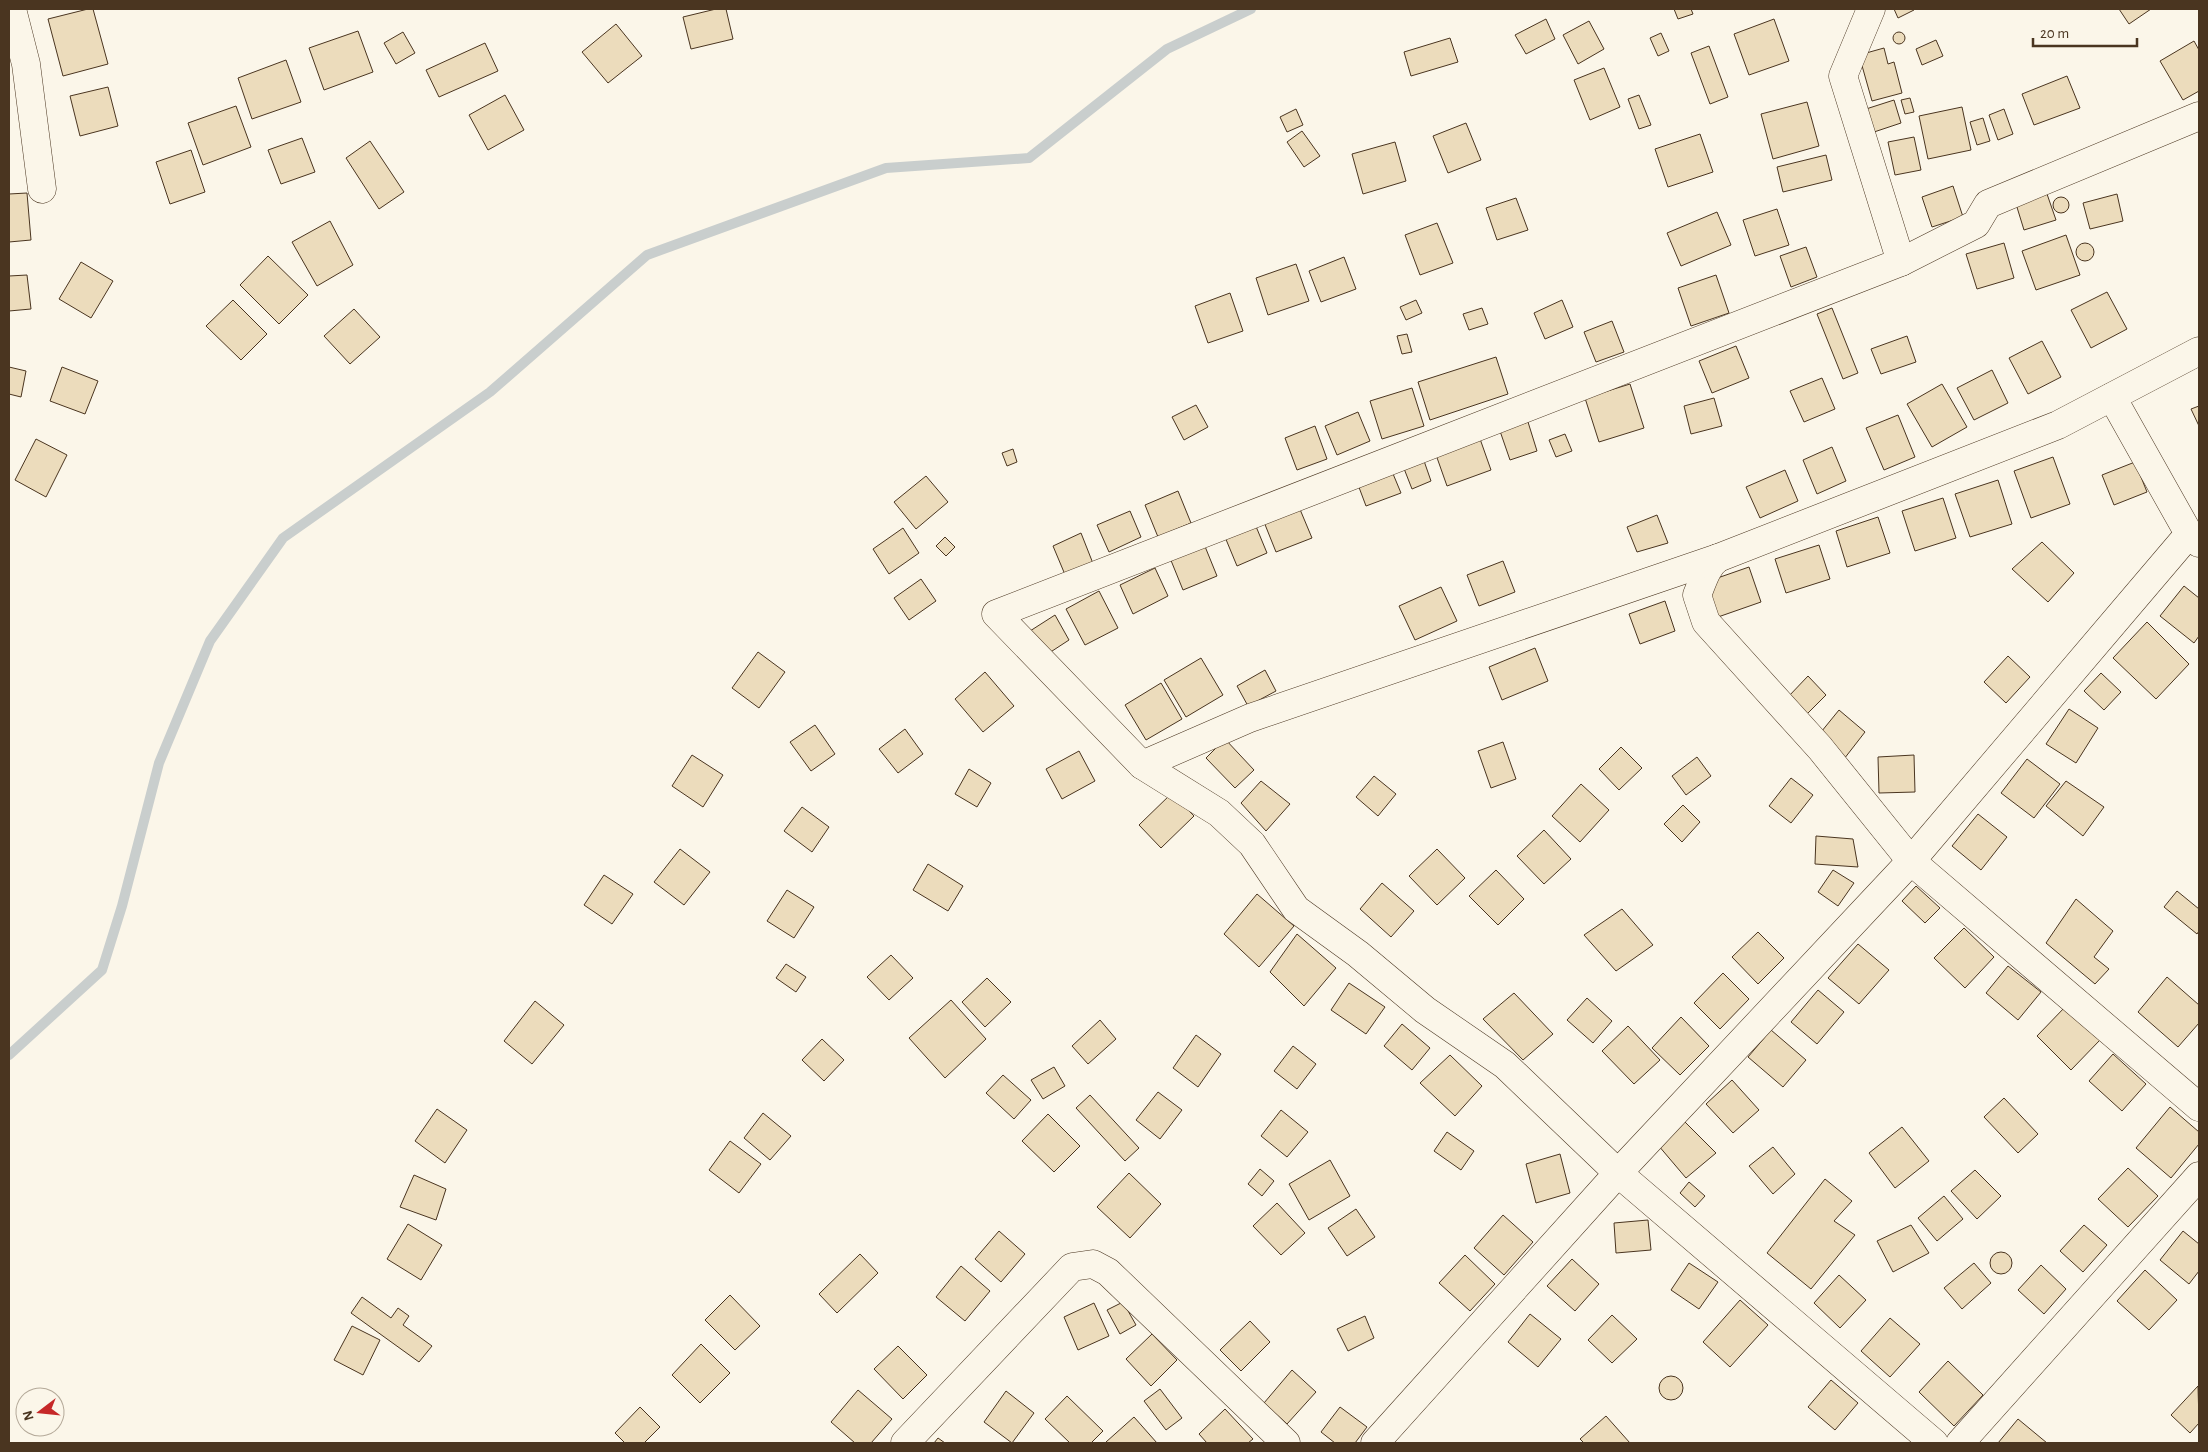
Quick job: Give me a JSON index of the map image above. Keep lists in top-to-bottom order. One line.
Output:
{"scale_bar":"20 m","north":"left"}
